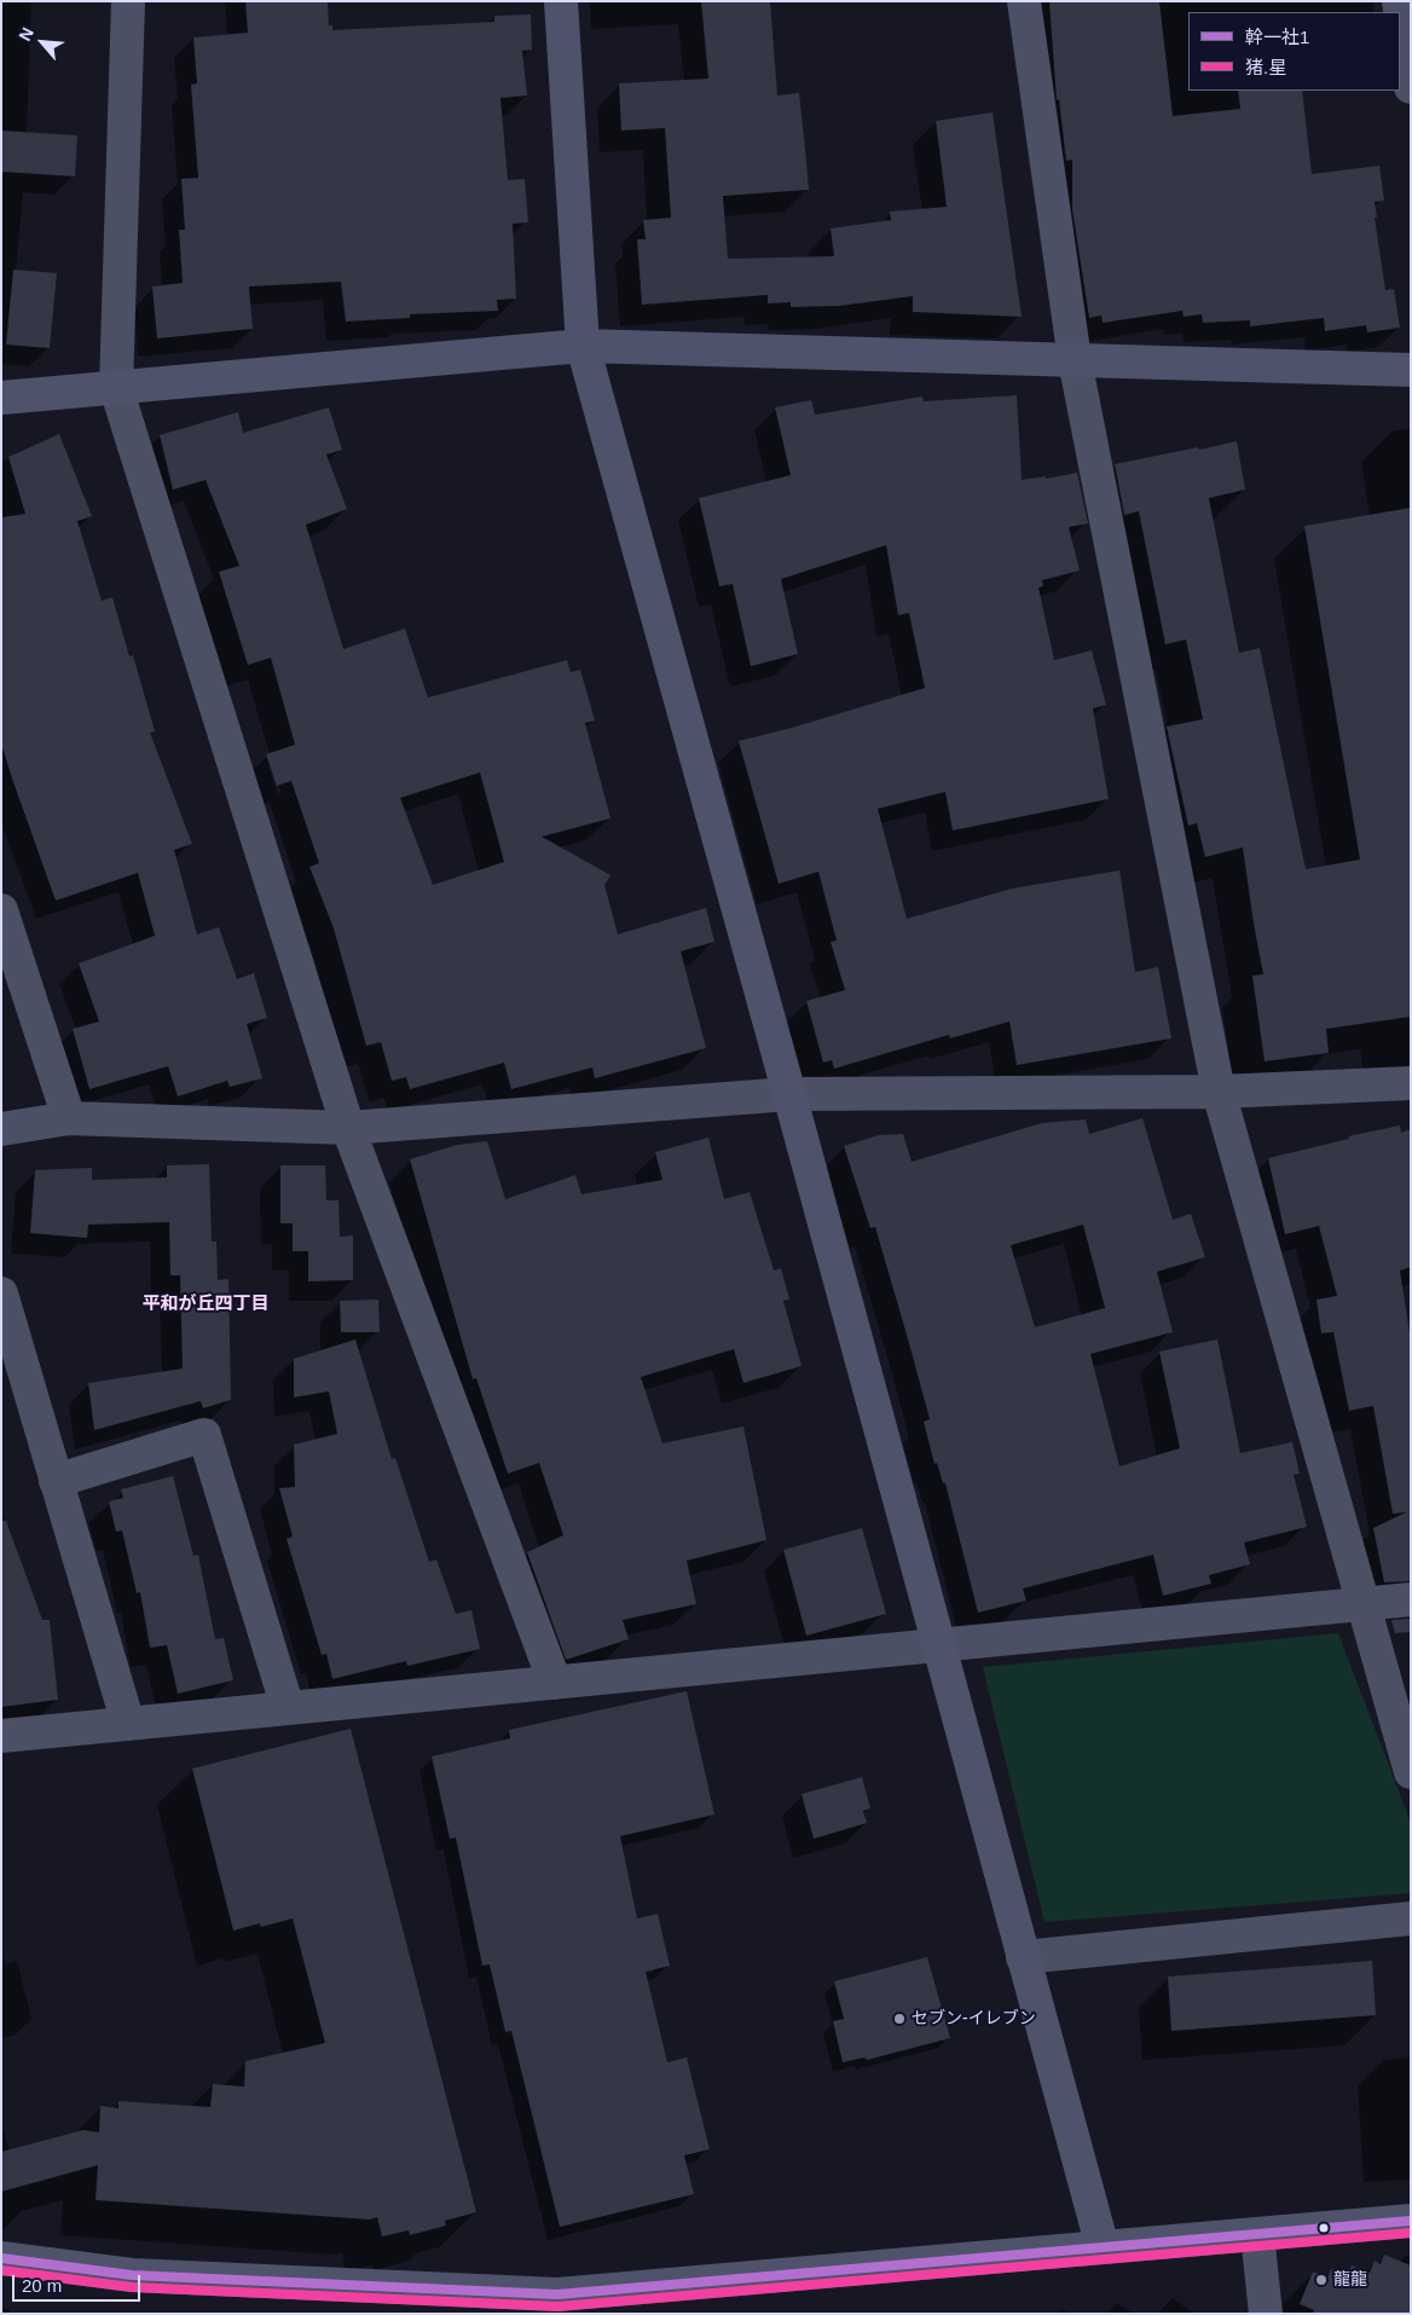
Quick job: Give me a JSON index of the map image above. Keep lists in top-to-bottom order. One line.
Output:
{"districts":["平和が丘四丁目"],"places":["セブン-イレブン","龍龍"],"lines":["transit line 幹一社1","transit line 猪.星"],"legend":["幹一社1","猪.星"],"scale_bar":"20 m","north":"top left"}
